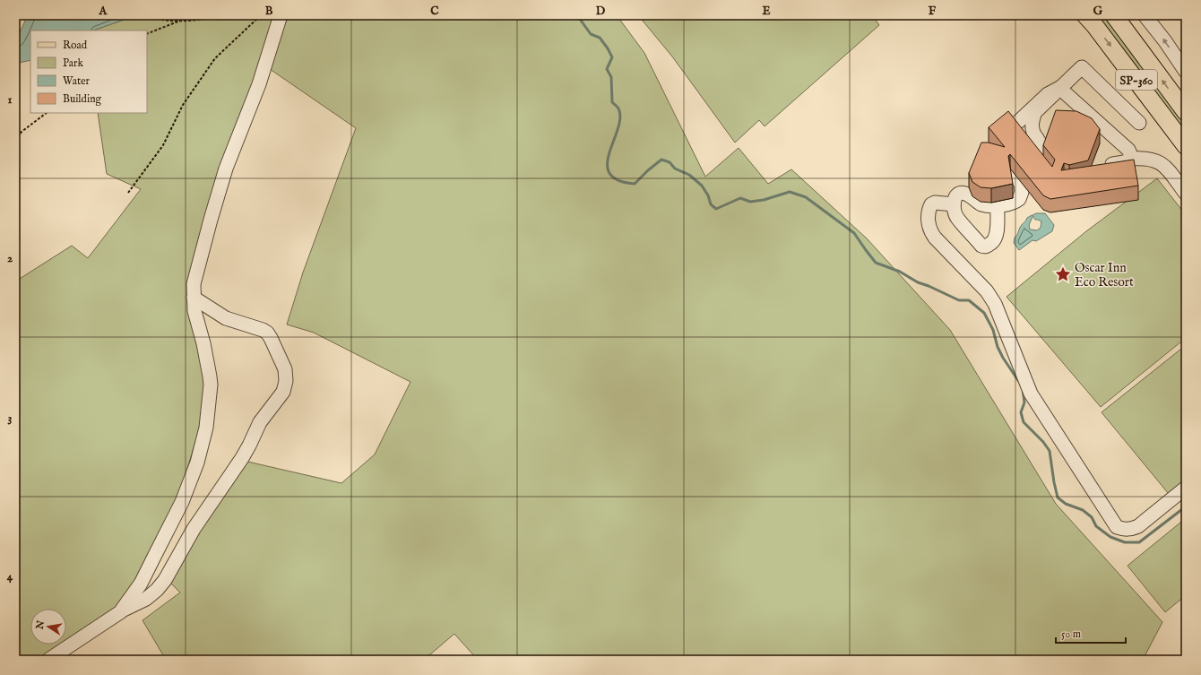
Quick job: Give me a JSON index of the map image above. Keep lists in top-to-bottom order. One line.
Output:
{"streets":{"main road":["SP-360"]},"places":{"place":["Oscar Inn Eco Resort"]},"legend":["Road","Park","Water","Building"],"scale_bar":"50 m","north":"left","grid":{"columns":["A","B","C","D","E","F","G"],"rows":["1","2","3","4"]}}
